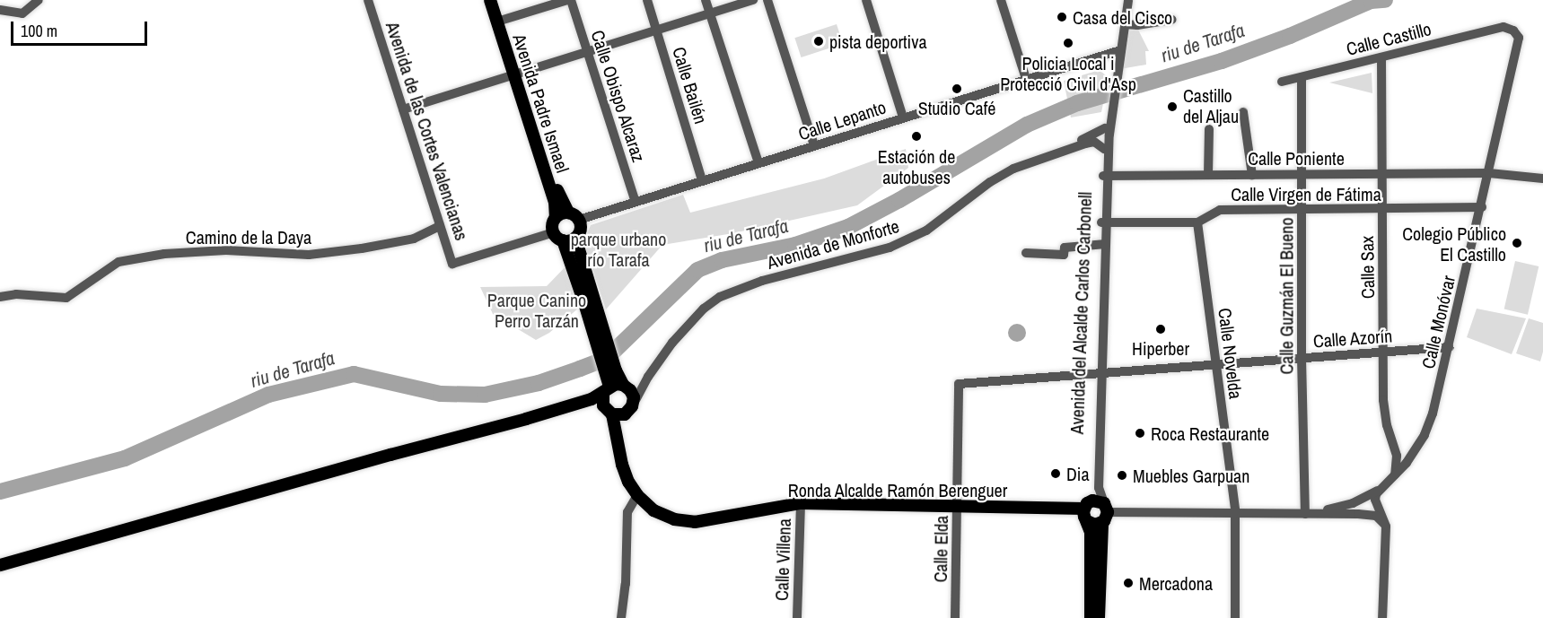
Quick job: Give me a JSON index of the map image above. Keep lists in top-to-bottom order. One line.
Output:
{"streets":{"main road":["Avenida Padre Ismael","Avenida del Alcalde Carlos Carbonell","Ronda Alcalde Ramón Berenguer"],"street":["Calle Castillo","Calle Bailén","Calle Obispo Alcaraz","Calle Lepanto","Avenida de las Cortes Valencianas","Calle Poniente","Calle Virgen de Fátima","Camino de la Daya","Avenida de Monforte","Calle Sax","Calle Guzmán El Bueno","Calle Monóvar","Calle Azorín","Calle Novelda","Calle Elda","Calle Villena"]},"crossings":[["Calle Castillo","Calle Sax"],["Calle Castillo","Calle Guzmán El Bueno"],["Calle Castillo","Calle Monóvar"],["Calle Bailén","Calle Lepanto"],["Calle Obispo Alcaraz","Calle Lepanto"],["Avenida Padre Ismael","Calle Lepanto"],["Avenida Padre Ismael","Avenida de las Cortes Valencianas"],["Calle Lepanto","Avenida de las Cortes Valencianas"],["Avenida de las Cortes Valencianas","Camino de la Daya"],["Calle Poniente","Calle Sax"],["Calle Poniente","Calle Guzmán El Bueno"],["Calle Poniente","Avenida del Alcalde Carlos Carbonell"],["Calle Poniente","Calle Monóvar"],["Calle Virgen de Fátima","Calle Sax"],["Calle Virgen de Fátima","Calle Guzmán El Bueno"],["Calle Virgen de Fátima","Avenida del Alcalde Carlos Carbonell"],["Calle Virgen de Fátima","Calle Monóvar"],["Calle Virgen de Fátima","Calle Novelda"],["Avenida de Monforte","Avenida del Alcalde Carlos Carbonell"],["Avenida de Monforte","Ronda Alcalde Ramón Berenguer"],["Calle Sax","Calle Monóvar"],["Calle Sax","Calle Azorín"],["Calle Guzmán El Bueno","Calle Azorín"],["Avenida del Alcalde Carlos Carbonell","Calle Azorín"],["Avenida del Alcalde Carlos Carbonell","Ronda Alcalde Ramón Berenguer"],["Calle Monóvar","Calle Azorín"],["Calle Azorín","Calle Novelda"],["Calle Azorín","Calle Elda"],["Ronda Alcalde Ramón Berenguer","Calle Elda"],["Ronda Alcalde Ramón Berenguer","Calle Villena"]],"water":["riu de Tarafa"],"parks":["parque urbano río Tarafa","Parque Canino Perro Tarzán"],"places":["Casa del Cisco","pista deportiva","Policia Local i Protecció Civil d'Asp","Studio Café","Castillo del Aljau","Estación de autobuses","Colegio Público El Castillo","Hiperber","Roca Restaurante","Dia","Muebles Garpuan","Mercadona"],"scale_bar":"100 m"}
